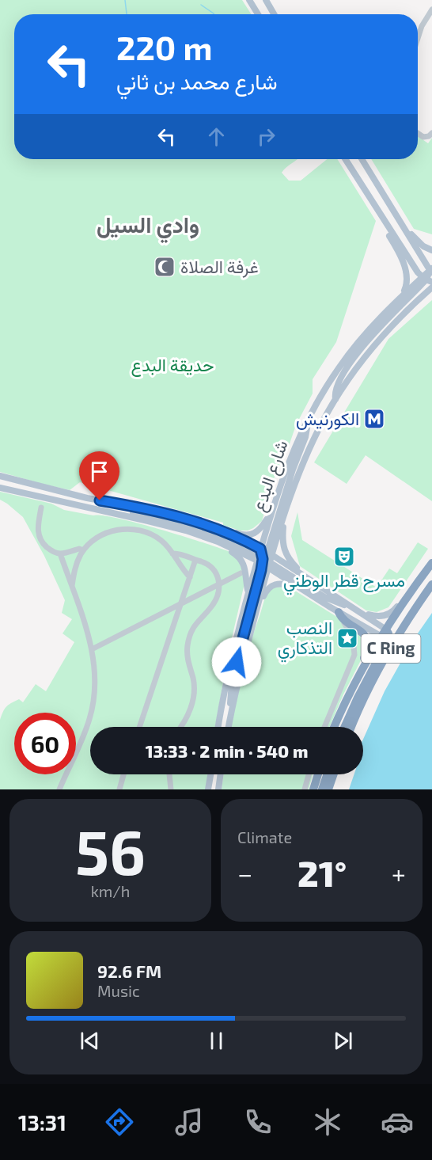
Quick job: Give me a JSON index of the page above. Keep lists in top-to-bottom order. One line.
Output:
{"streets":{"highway":["C Ring"],"main road":["شارع البدع"]},"districts":["وادي السيل"],"parks":["حديقة البدع"],"places":{"mosque":["غرفة الصلاة"],"metro station":["الكورنيش"],"theatre":["مسرح قطر الوطني"],"place":["النصب التذكاري"]},"page":{"turn":["220 m","شارع محمد بن ثاني"],"limit":"60","trip":"13:33 · 2 min · 540 m","tile":[["56","km/h"],"Climate"],"heat":["−","21°","+"],"song":["92.6 FM","Music"],"tabs":"13:31"}}
